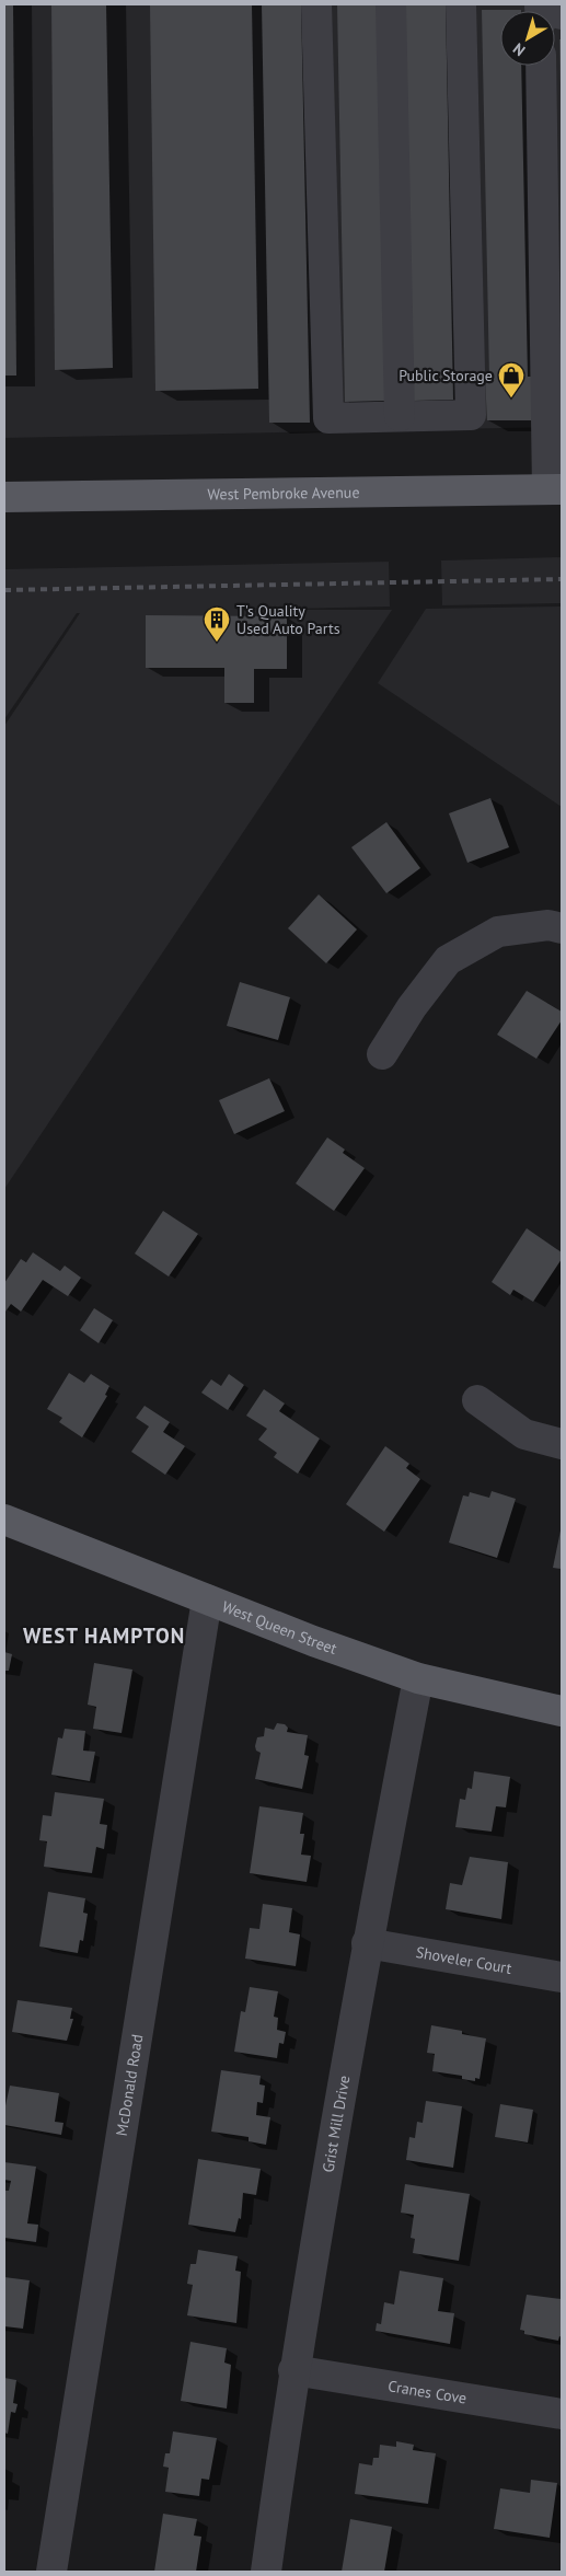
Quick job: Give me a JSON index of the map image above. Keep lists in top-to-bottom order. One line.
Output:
{"streets":{"main road":["West Pembroke Avenue","West Queen Street"],"street":["Shoveler Court","McDonald Road","Grist Mill Drive","Cranes Cove"]},"crossings":[["West Queen Street","McDonald Road"],["West Queen Street","Grist Mill Drive"],["Shoveler Court","Grist Mill Drive"],["Grist Mill Drive","Cranes Cove"]],"districts":["WEST HAMPTON"],"places":{"shop":["Public Storage"],"building":["T's Quality Used Auto Parts"]},"north":"bottom left"}
